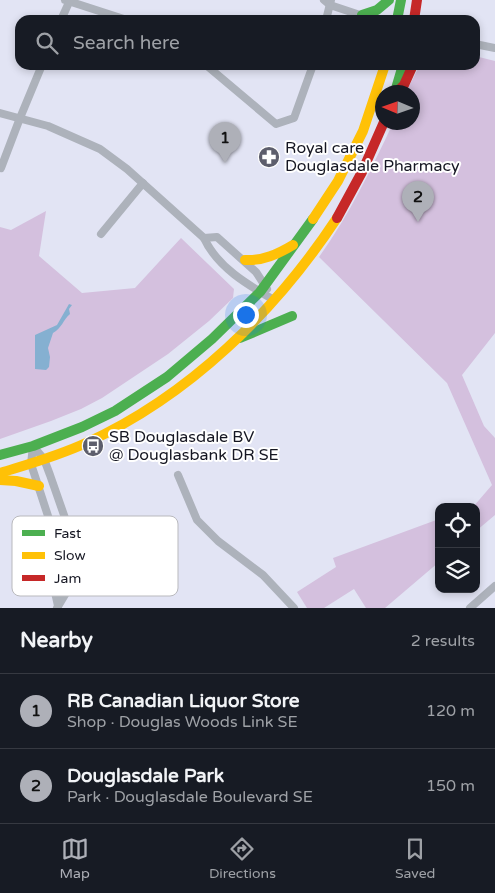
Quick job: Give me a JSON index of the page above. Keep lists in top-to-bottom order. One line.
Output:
{"places":{"pharmacy":["Royal care Douglasdale Pharmacy"],"bus stop":["SB Douglasdale BV @ Douglasbank DR SE"]},"legend":["Fast","Slow","Jam"],"north":"left","page":{"search":"Search here","pins":["1","2"],"heading":["Nearby","2 results"],"list":[{"mark":"1","name":"RB Canadian Liquor Store","note":"Shop · Douglas Woods Link SE","value":"120 m"},{"mark":"2","name":"Douglasdale Park","note":"Park · Douglasdale Boulevard SE","value":"150 m"}],"nav":["Map","Directions","Saved"]}}
